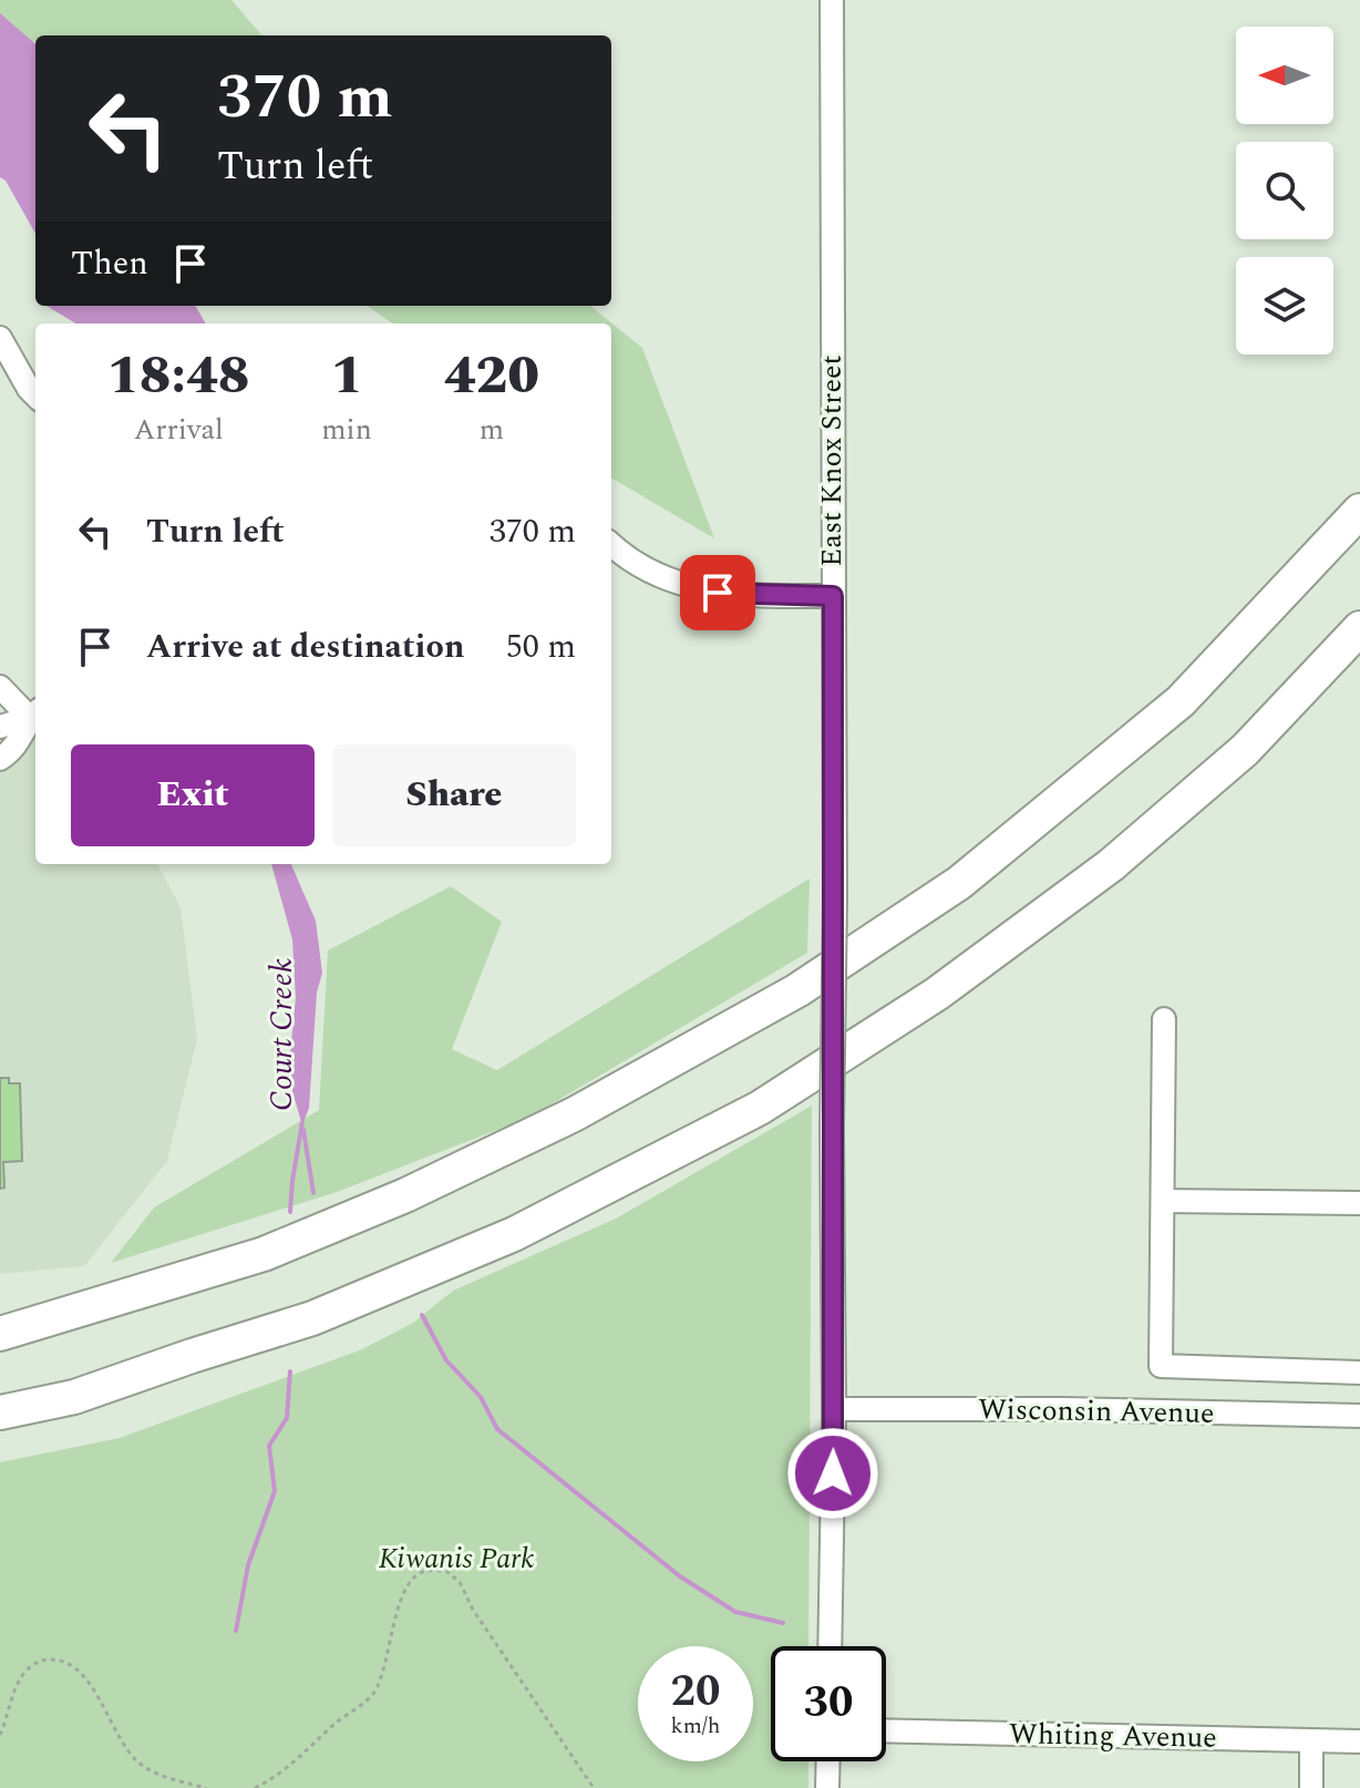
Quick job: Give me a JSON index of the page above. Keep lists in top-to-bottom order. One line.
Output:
{"streets":{"street":["East Knox Street","Wisconsin Avenue","Whiting Avenue"]},"crossings":[["East Knox Street","Wisconsin Avenue"]],"water":["Court Creek"],"parks":["Kiwanis Park"],"north":"left","page":{"turn":["370 m","Turn left"],"then":"Then","eta":["18:48","Arrival","1","min","420","m"],"list":[{"name":"Turn left","value":"370 m"},{"name":"Arrive at destination","value":"50 m"}],"buttons":["Exit","Share"],"speed":"20 km/h","limit":"30"}}
